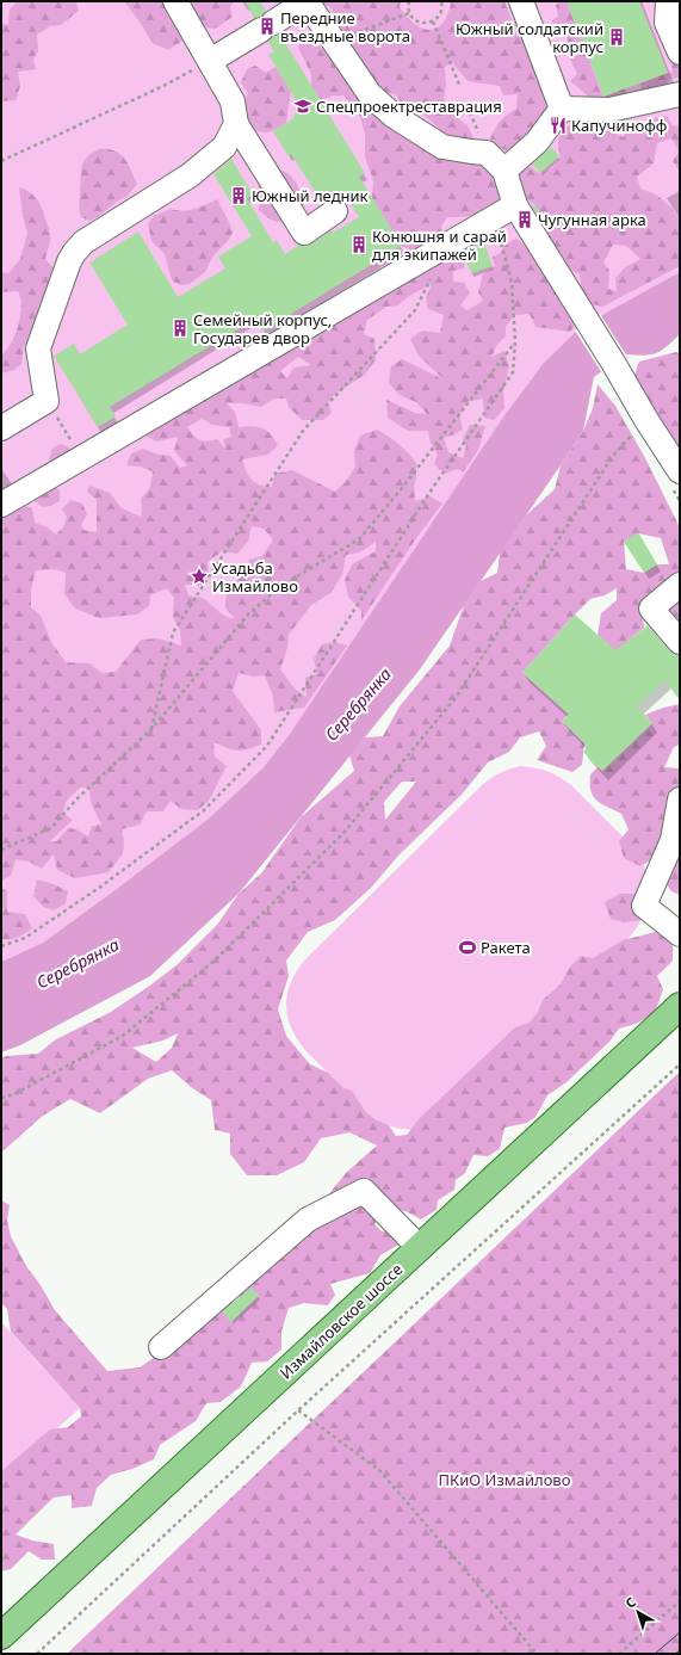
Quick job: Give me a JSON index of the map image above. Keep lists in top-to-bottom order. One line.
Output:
{"streets":{"main road":["Измайловское шоссе"]},"water":["Серебрянка"],"parks":["ПКиО Измайлово"],"places":{"building":["Передние въездные ворота","Южный солдатский корпус","Южный ледник","Чугунная арка","Конюшня и сарай для экипажей","Семейный корпус, Государев двор"],"school or university":["Спецпроектреставрация"],"restaurant":["Капучинофф"],"place":["Усадьба Измайлово"],"sports":["Ракета"]},"north":"top left"}
